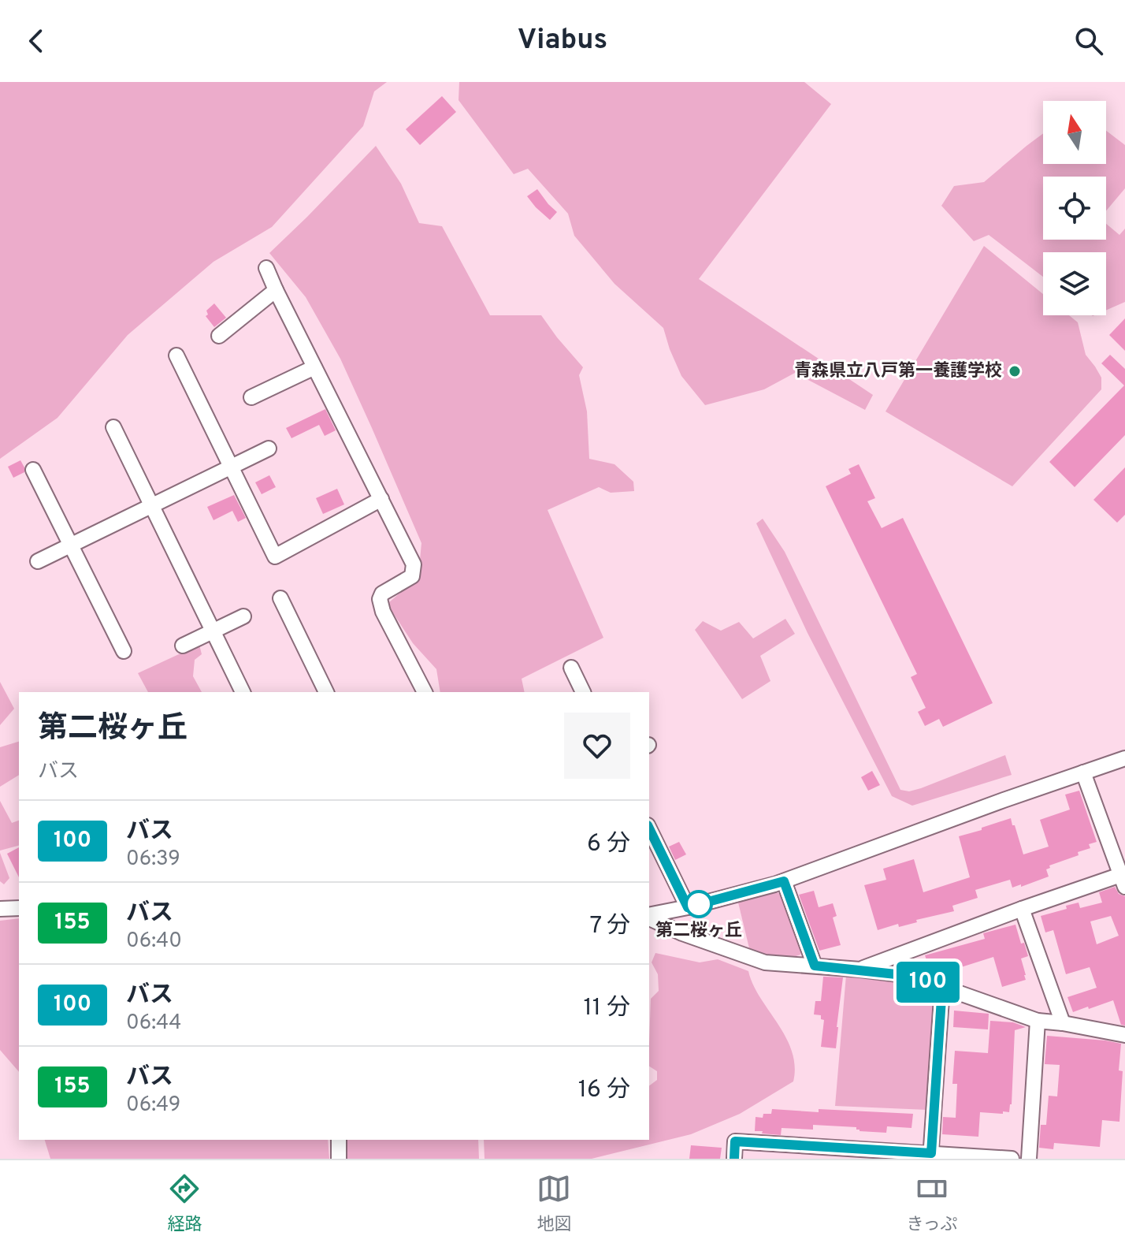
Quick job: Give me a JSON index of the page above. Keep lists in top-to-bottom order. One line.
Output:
{"places":["青森県立八戸第一養護学校","第二桜ヶ丘"],"lines":["bus line 100"],"north":"top","page":{"header":"Viabus","on_map":"100","heading":["第二桜ヶ丘","バス"],"list":[{"mark":"100","name":"バス","note":"06:39","value":"6 分"},{"mark":"155","name":"バス","note":"06:40","value":"7 分"},{"mark":"100","name":"バス","note":"06:44","value":"11 分"},{"mark":"155","name":"バス","note":"06:49","value":"16 分"}],"tabs":["経路","地図","きっぷ"]}}
